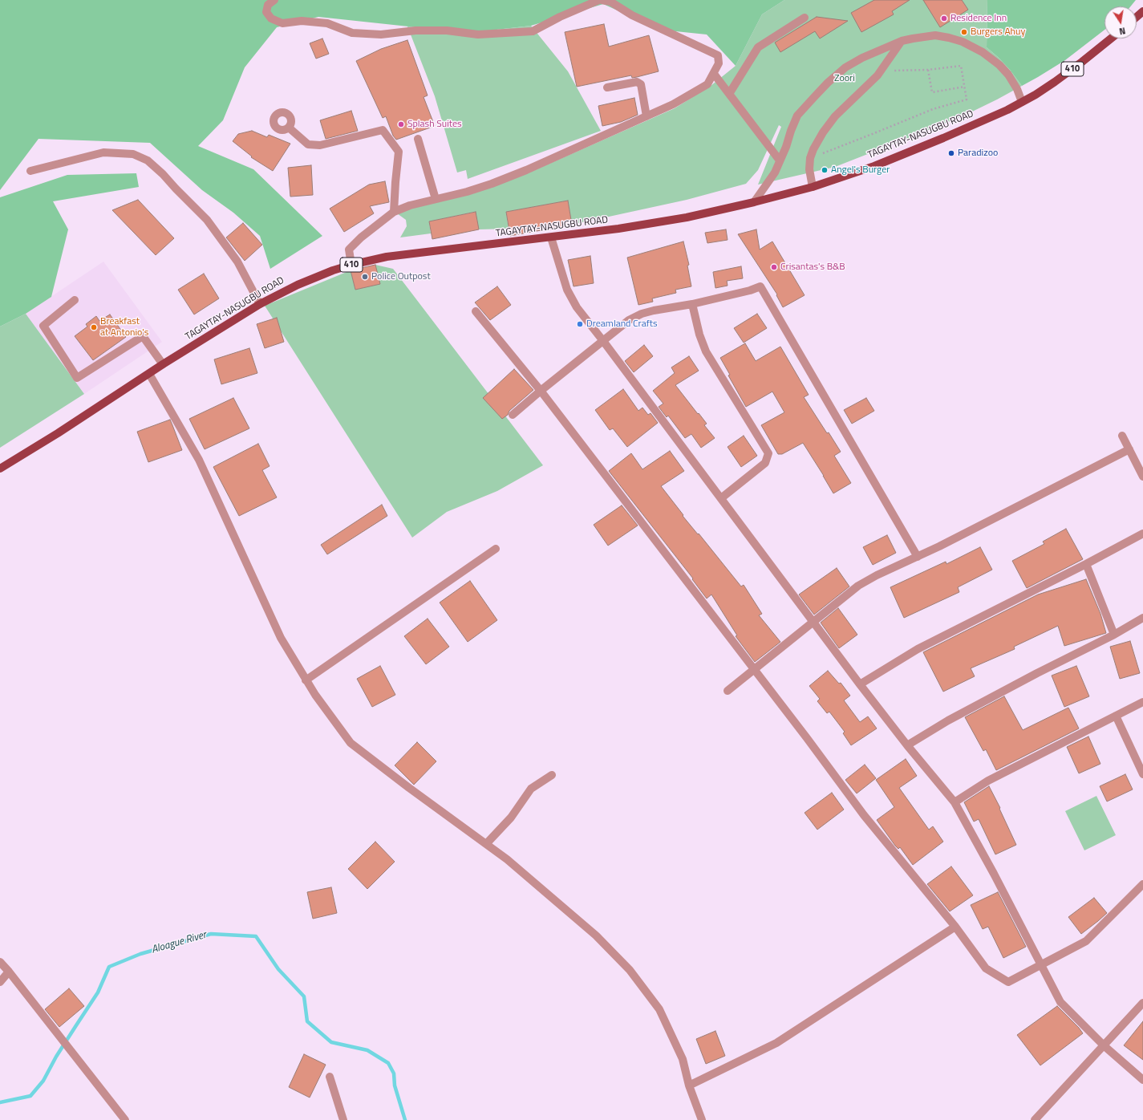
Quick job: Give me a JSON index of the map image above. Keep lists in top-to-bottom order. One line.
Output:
{"streets":{"main road":["410","TAGAYTAY-NASUGBU ROAD"]},"water":["Aloague River"],"parks":["Zoori"],"places":["Residence Inn","Burgers Ahuy","Splash Suites","Paradizoo","Angel's Burger","Crisantas's B&B","Police Outpost","Dreamland Crafts","Breakfast at Antonio's"],"north":"bottom"}
